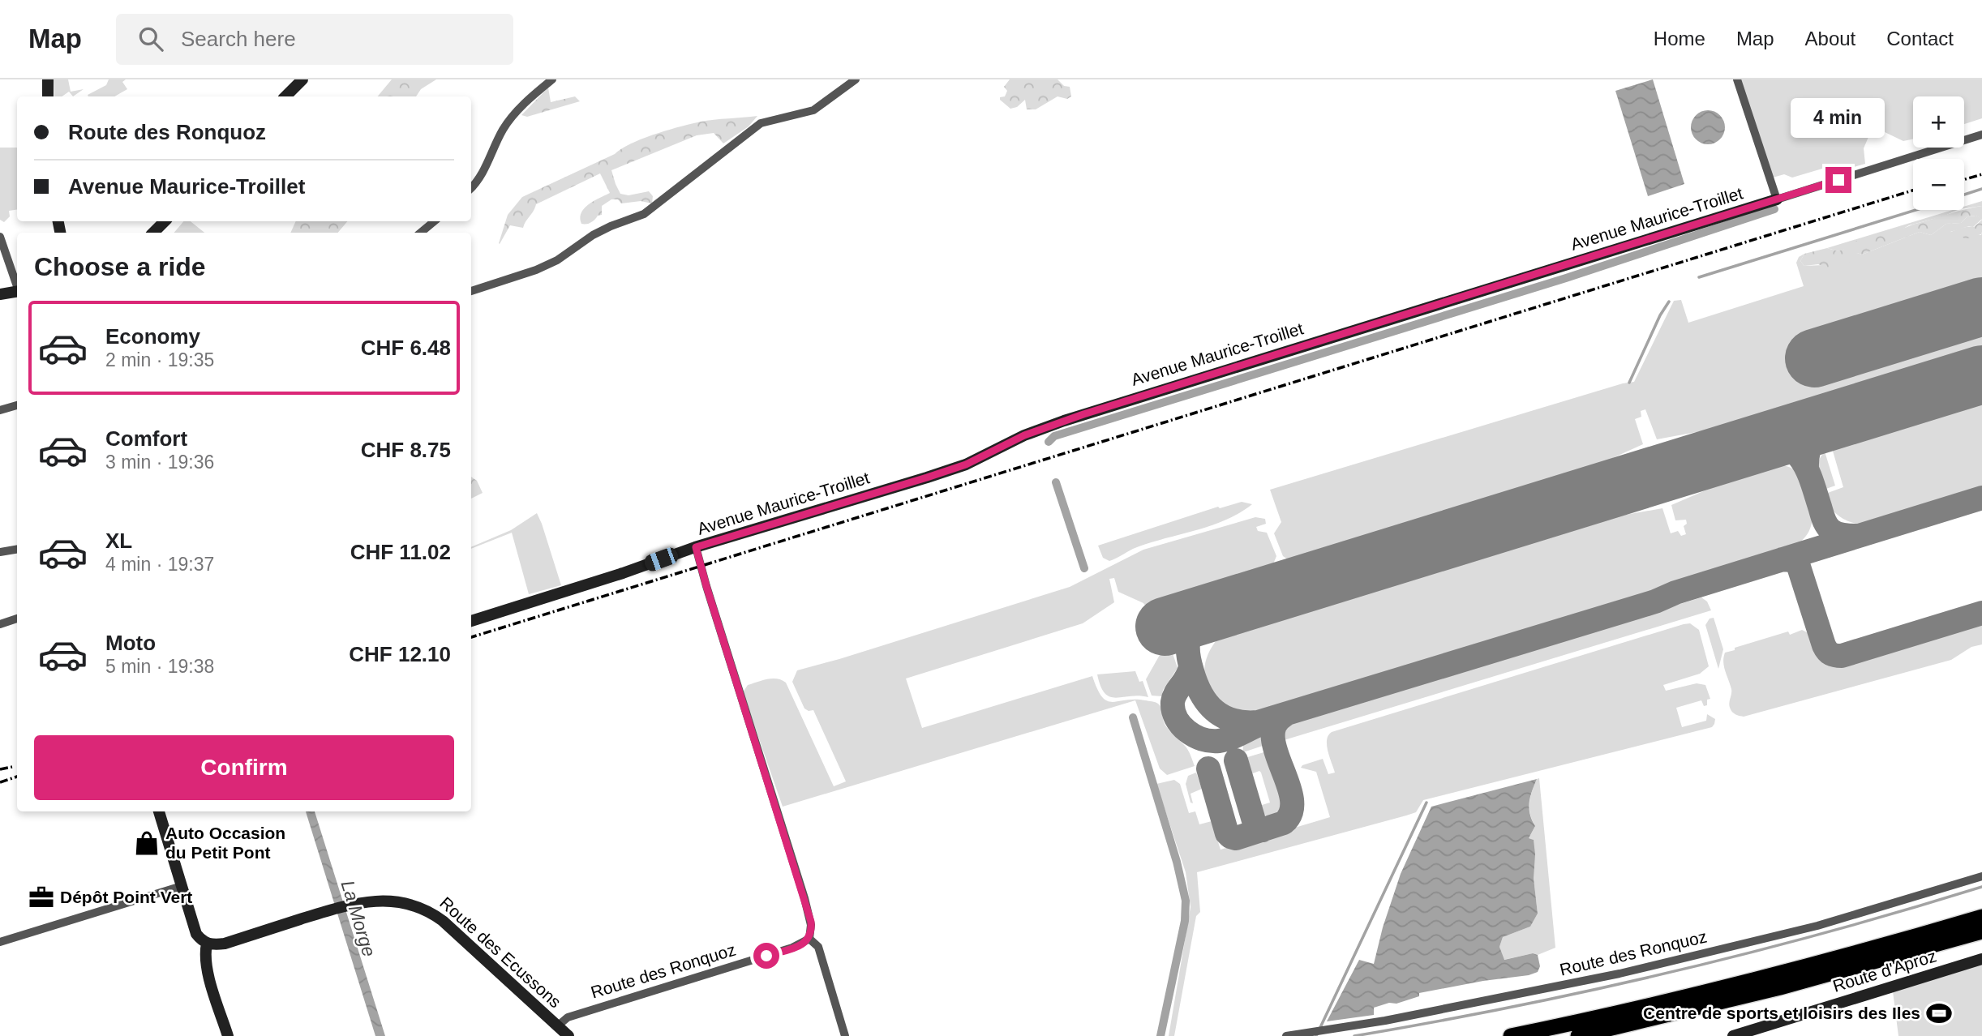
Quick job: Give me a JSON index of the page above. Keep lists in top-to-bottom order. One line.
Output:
{"streets":{"street":["Avenue Maurice-Troillet","Route des Ecussons","Route des Ronquoz","Route d'Aproz"]},"crossings":[["Route des Ecussons","Route des Ronquoz"]],"water":["La Morge"],"places":{"shop":["Auto Occasion du Petit Pont"],"office":["Dépôt Point Vert"],"sports":["Centre de sports et loisirs des Iles"]},"page":{"header":"Map","search":"Search here","nav":["Home","Map","About","Contact"],"map_buttons":["+","−"],"banner":["Route des Ronquoz","Avenue Maurice-Troillet"],"bubble":"4 min","heading":"Choose a ride","list":[{"name":"Economy","note":"2 min · 19:35","value":"CHF 6.48"},{"name":"Comfort","note":"3 min · 19:36","value":"CHF 8.75"},{"name":"XL","note":"4 min · 19:37","value":"CHF 11.02"},{"name":"Moto","note":"5 min · 19:38","value":"CHF 12.10"}],"buttons":"Confirm"}}
